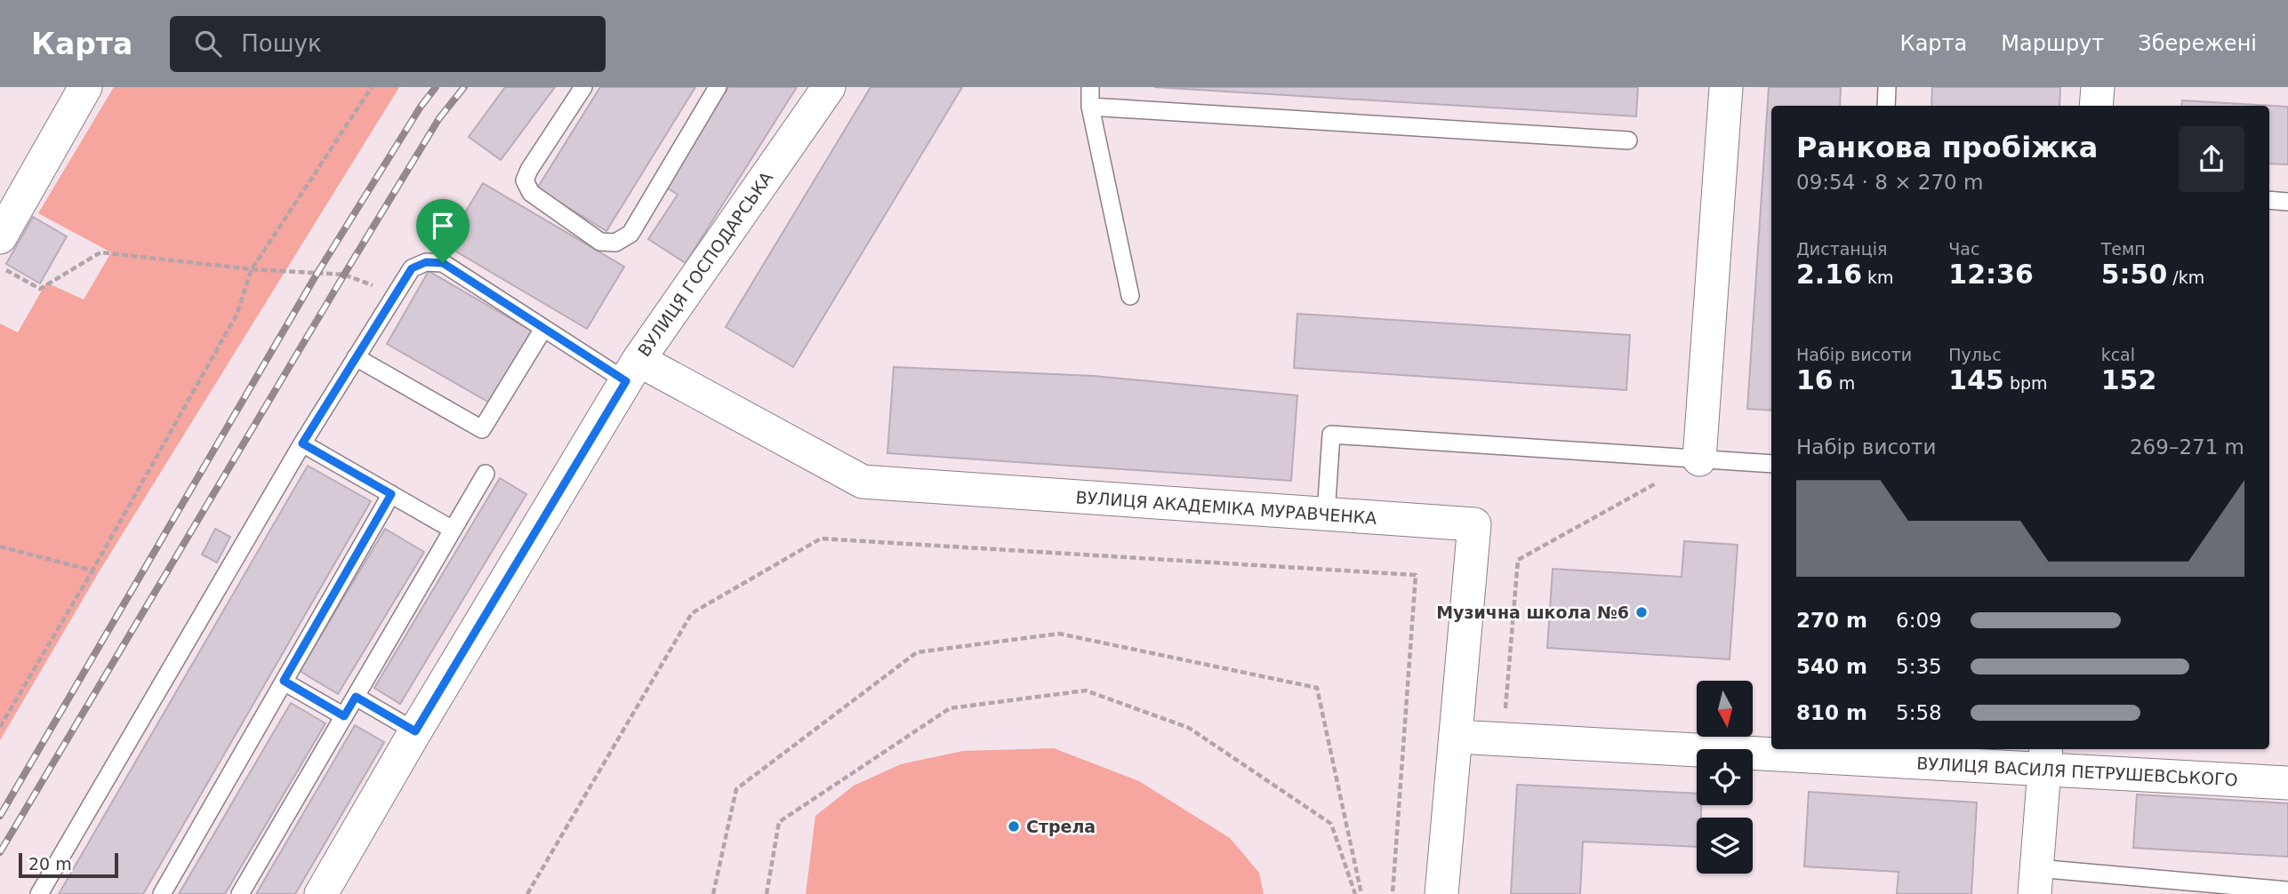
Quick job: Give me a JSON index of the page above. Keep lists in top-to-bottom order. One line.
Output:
{"streets":{"street":["ВУЛИЦЯ ГОСПОДАРСЬКА","ВУЛИЦЯ АКАДЕМІКА МУРАВЧЕНКА","ВУЛИЦЯ ВАСИЛЯ ПЕТРУШЕВСЬКОГО"]},"crossings":[["ВУЛИЦЯ ГОСПОДАРСЬКА","ВУЛИЦЯ АКАДЕМІКА МУРАВЧЕНКА"],["ВУЛИЦЯ АКАДЕМІКА МУРАВЧЕНКА","ВУЛИЦЯ ВАСИЛЯ ПЕТРУШЕВСЬКОГО"]],"places":["Музична школа №6","Стрела"],"scale_bar":"20 m","north":"bottom","page":{"header":"Карта","search":"Пошук","nav":["Карта","Маршрут","Збережені"],"heading":["Ранкова пробіжка","09:54 · 8 × 270 m"],"stats":[["Дистанція","2.16 km"],["Час","12:36"],["Темп","5:50 /km"],["Набір висоти","16 m"],["Пульс","145 bpm"],["kcal","152"]],"chart":["Набір висоти","269–271 m"],"list":[{"name":"270 m","note":"6:09"},{"name":"540 m","note":"5:35"},{"name":"810 m","note":"5:58"}],"scale":"20 m"}}
